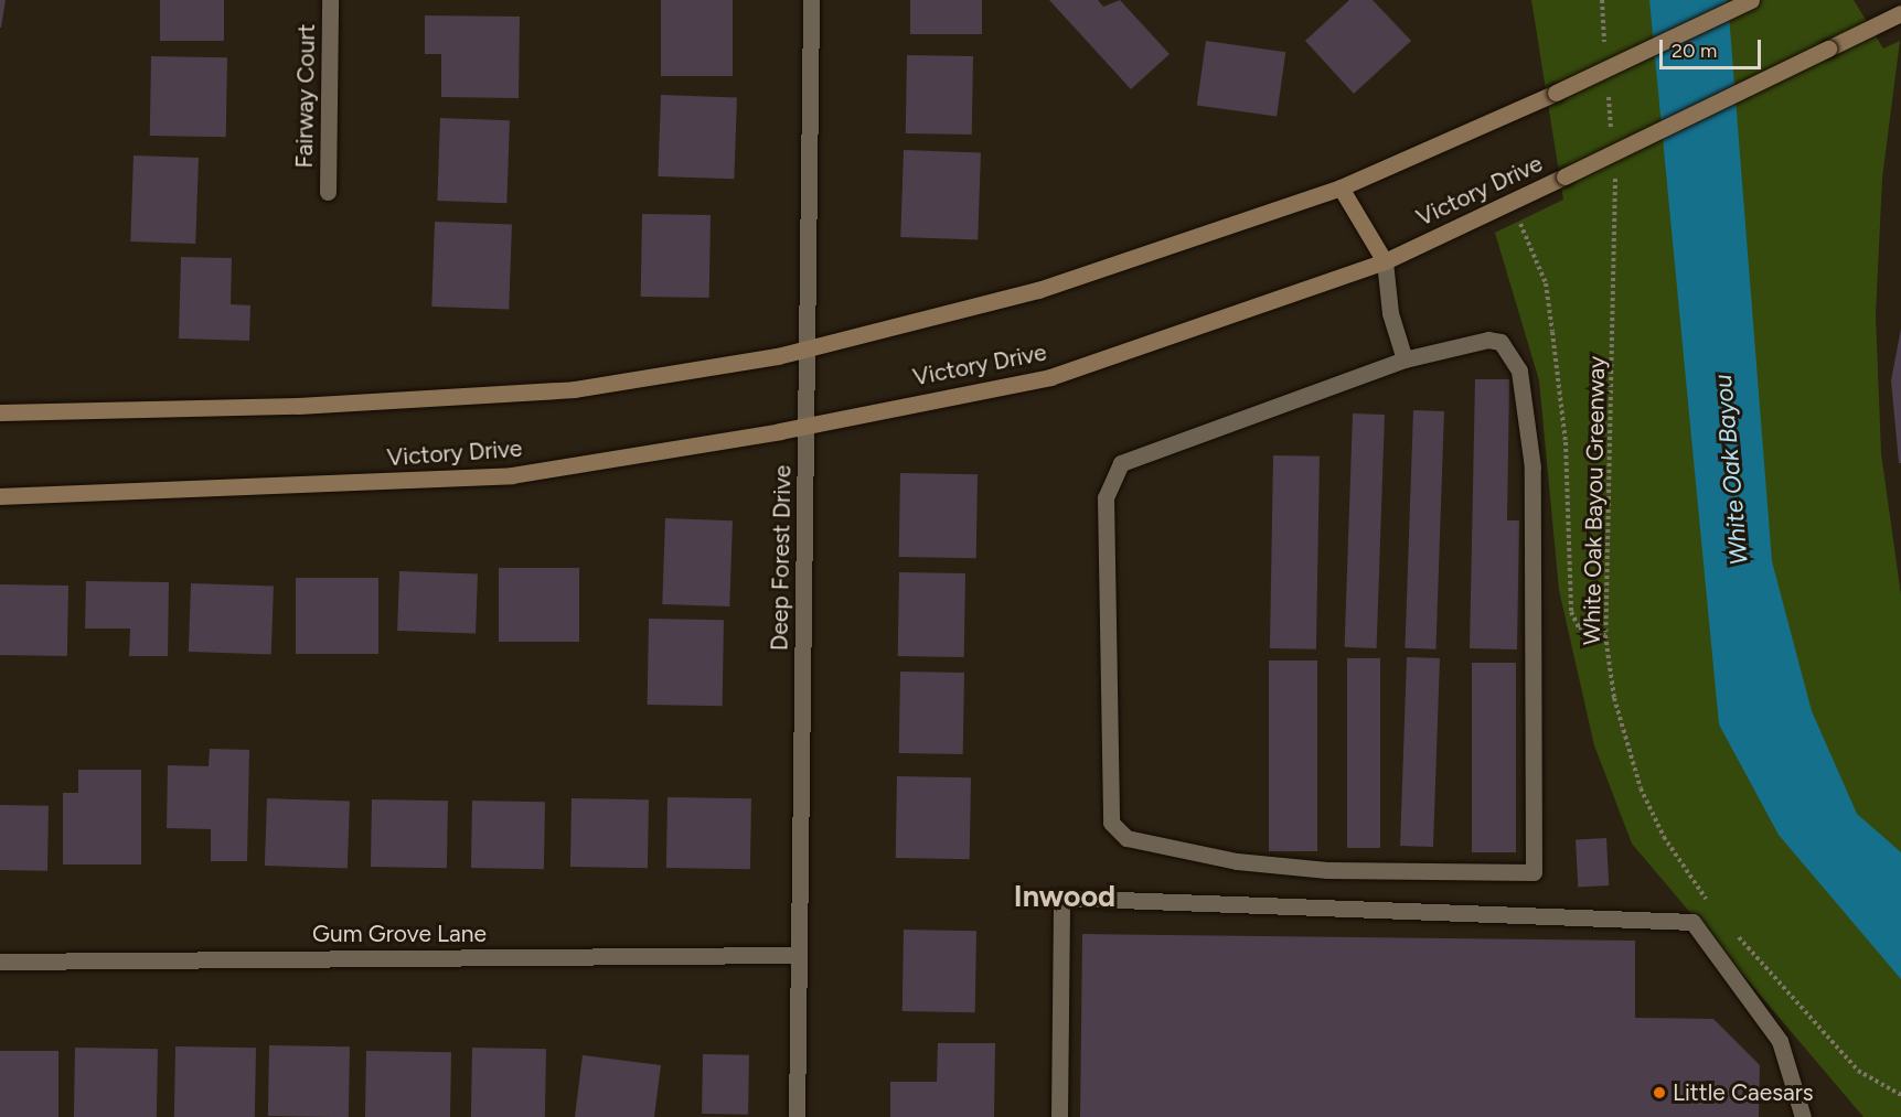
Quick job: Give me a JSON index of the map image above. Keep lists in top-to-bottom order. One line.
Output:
{"streets":{"main road":["Victory Drive"],"street":["Fairway Court","Deep Forest Drive","Gum Grove Lane"],"path":["White Oak Bayou Greenway"]},"crossings":[["Victory Drive","Deep Forest Drive"],["Deep Forest Drive","Gum Grove Lane"]],"districts":["Inwood"],"water":["White Oak Bayou"],"places":["Little Caesars"],"scale_bar":"20 m"}
